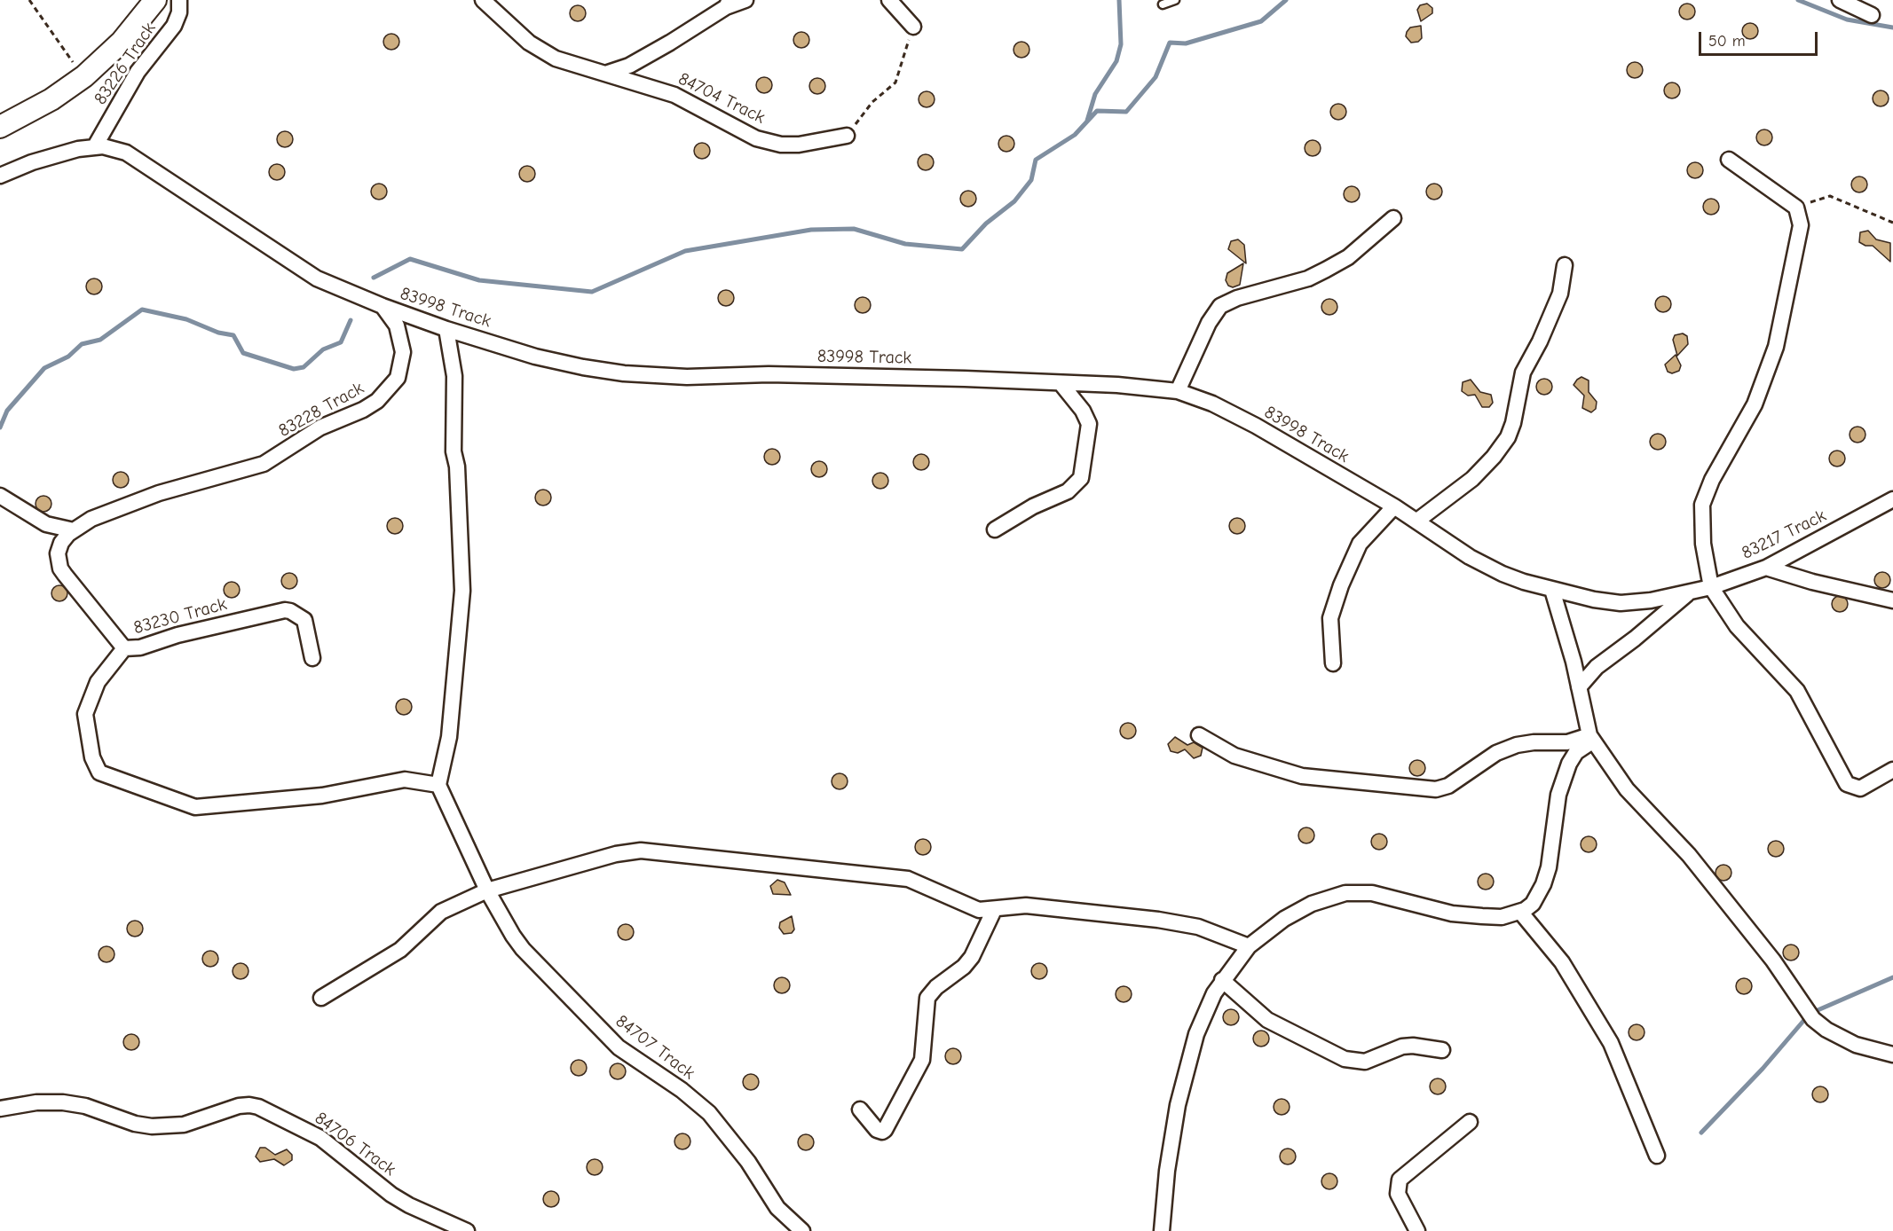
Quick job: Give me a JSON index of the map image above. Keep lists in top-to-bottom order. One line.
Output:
{"streets":{"street":["83226 Track","84704 Track","83998 Track","83228 Track","83217 Track","83230 Track","84707 Track","84706 Track"]},"crossings":[["83226 Track","83998 Track"],["83998 Track","83228 Track"],["83998 Track","83217 Track"],["83228 Track","83230 Track"]],"scale_bar":"50 m"}
